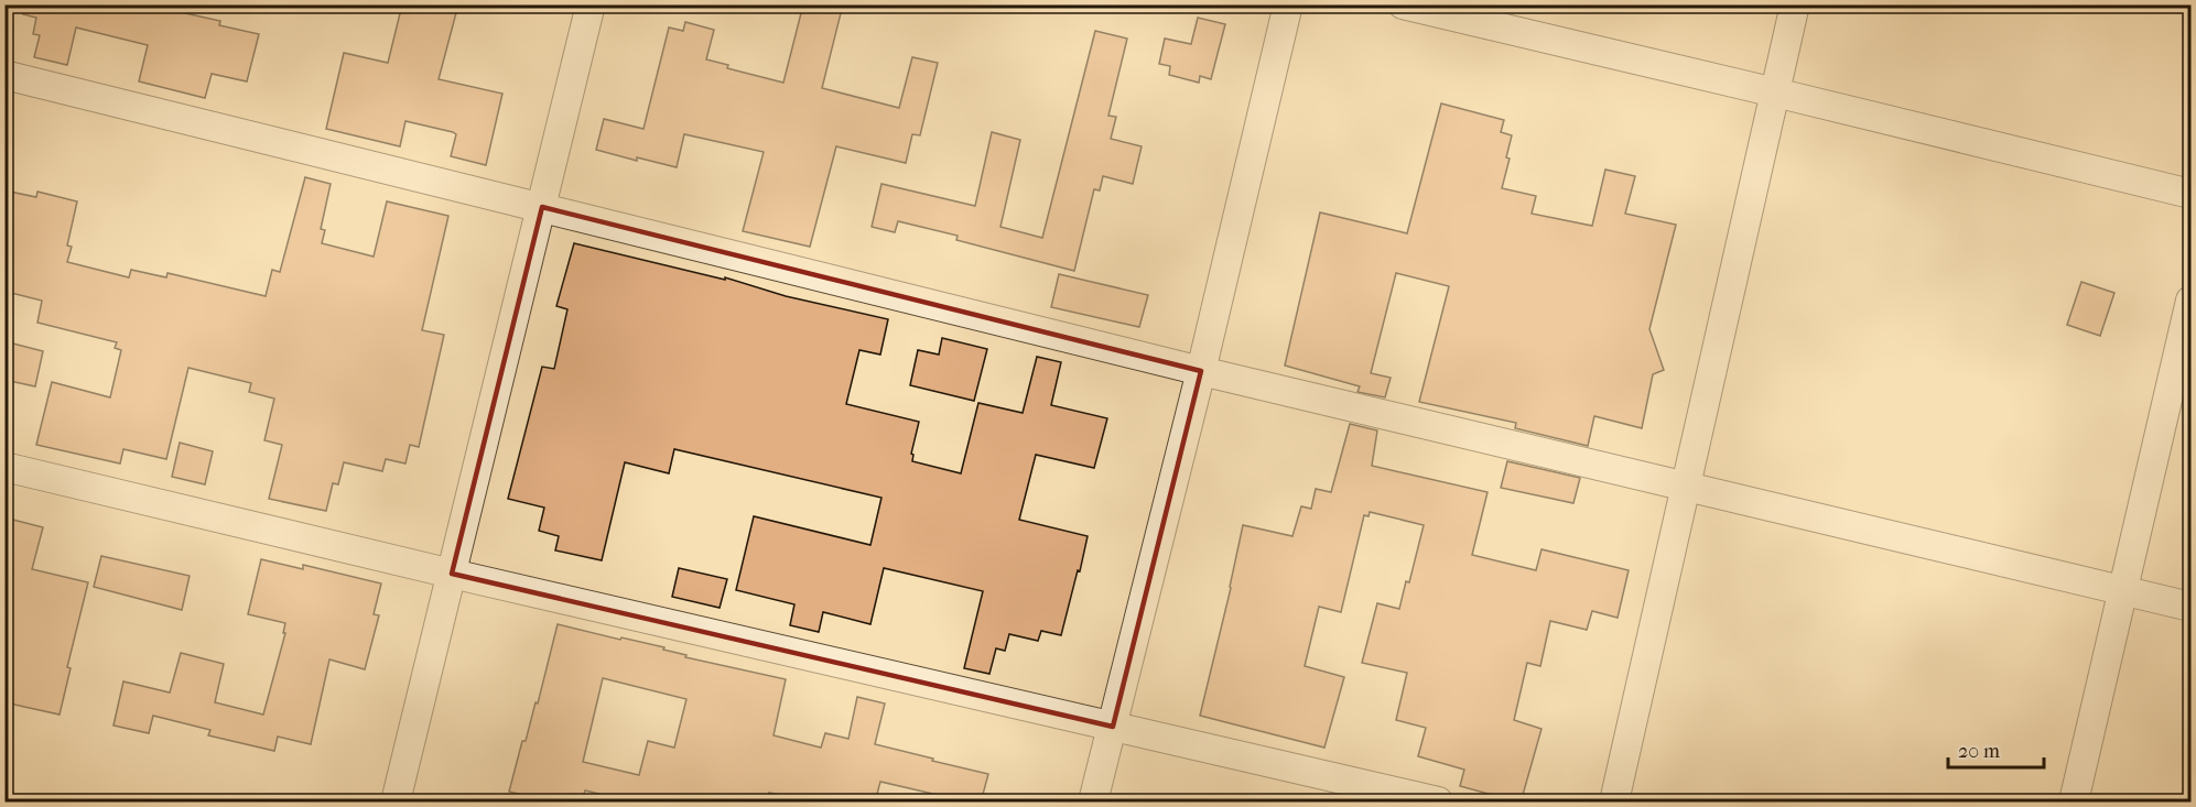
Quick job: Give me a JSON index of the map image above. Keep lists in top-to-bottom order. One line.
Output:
{"scale_bar":"20 m"}
